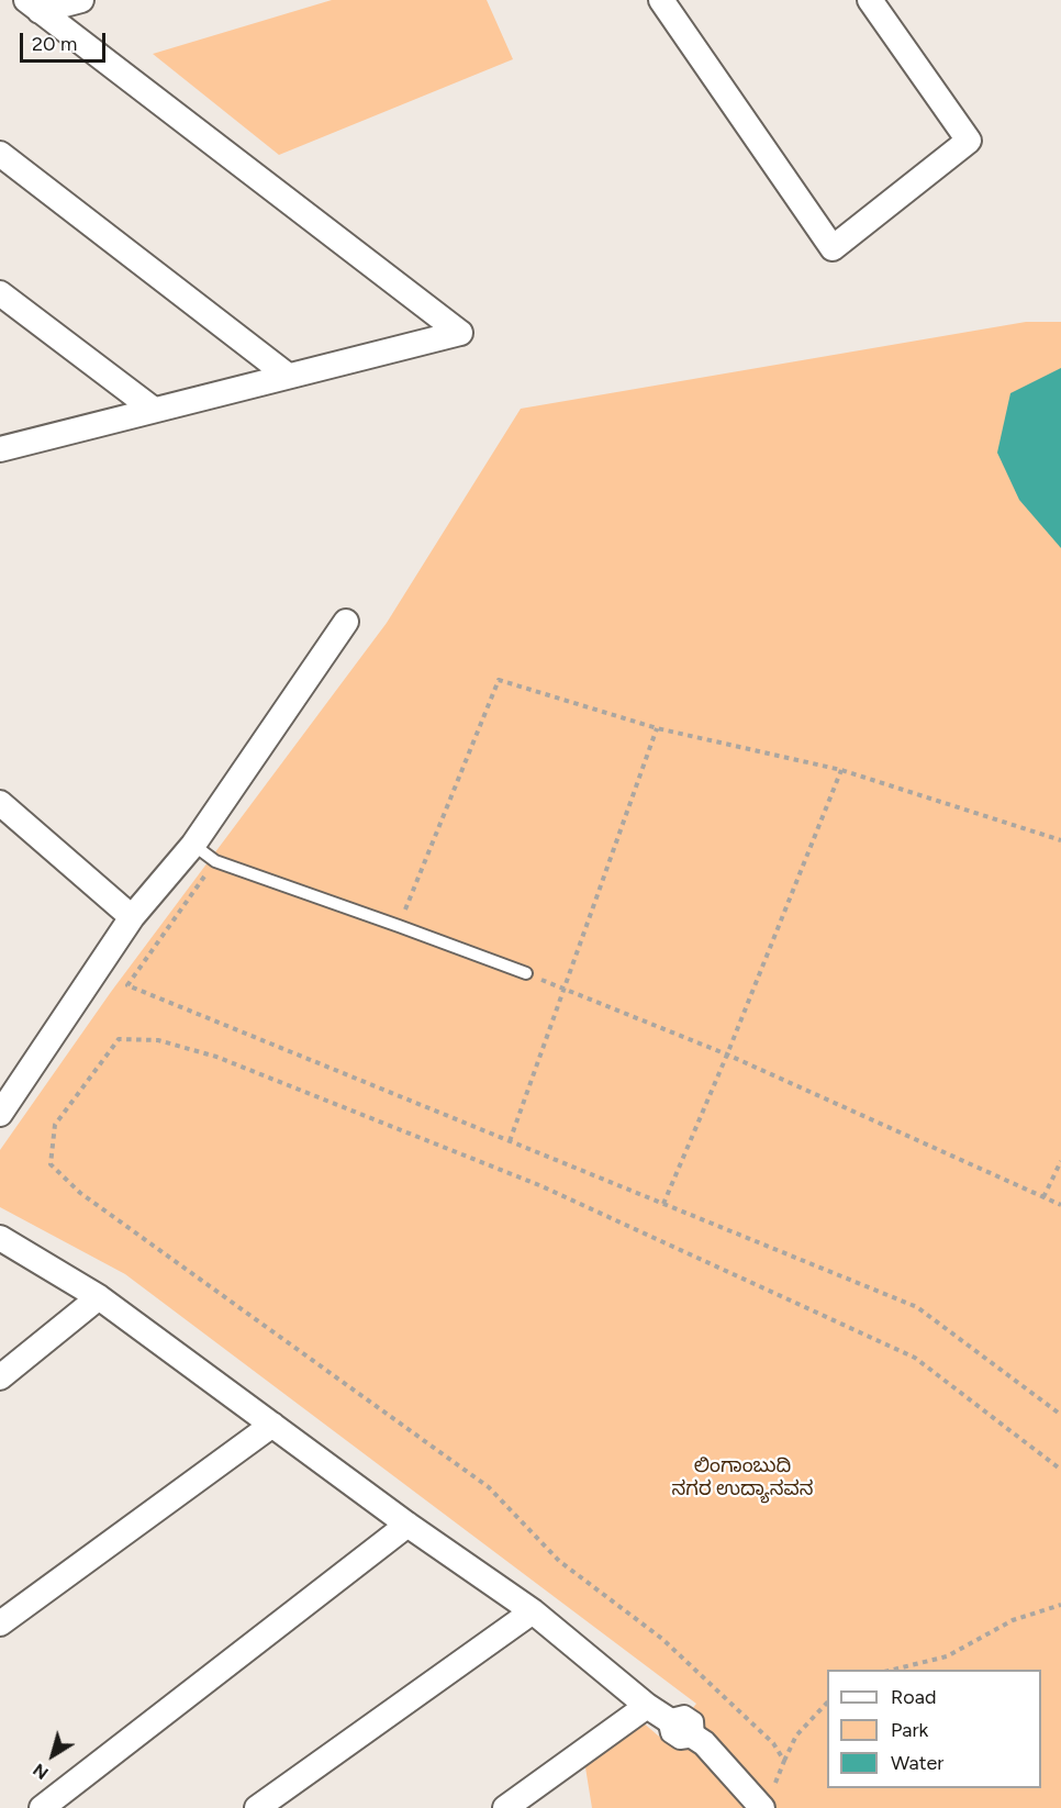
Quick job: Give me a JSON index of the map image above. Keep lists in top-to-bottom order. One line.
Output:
{"parks":["ಲಿಂಗಾಂಬುದಿ ನಗರ ಉದ್ಯಾನವನ"],"legend":["Road","Park","Water"],"scale_bar":"20 m","north":"bottom left"}
